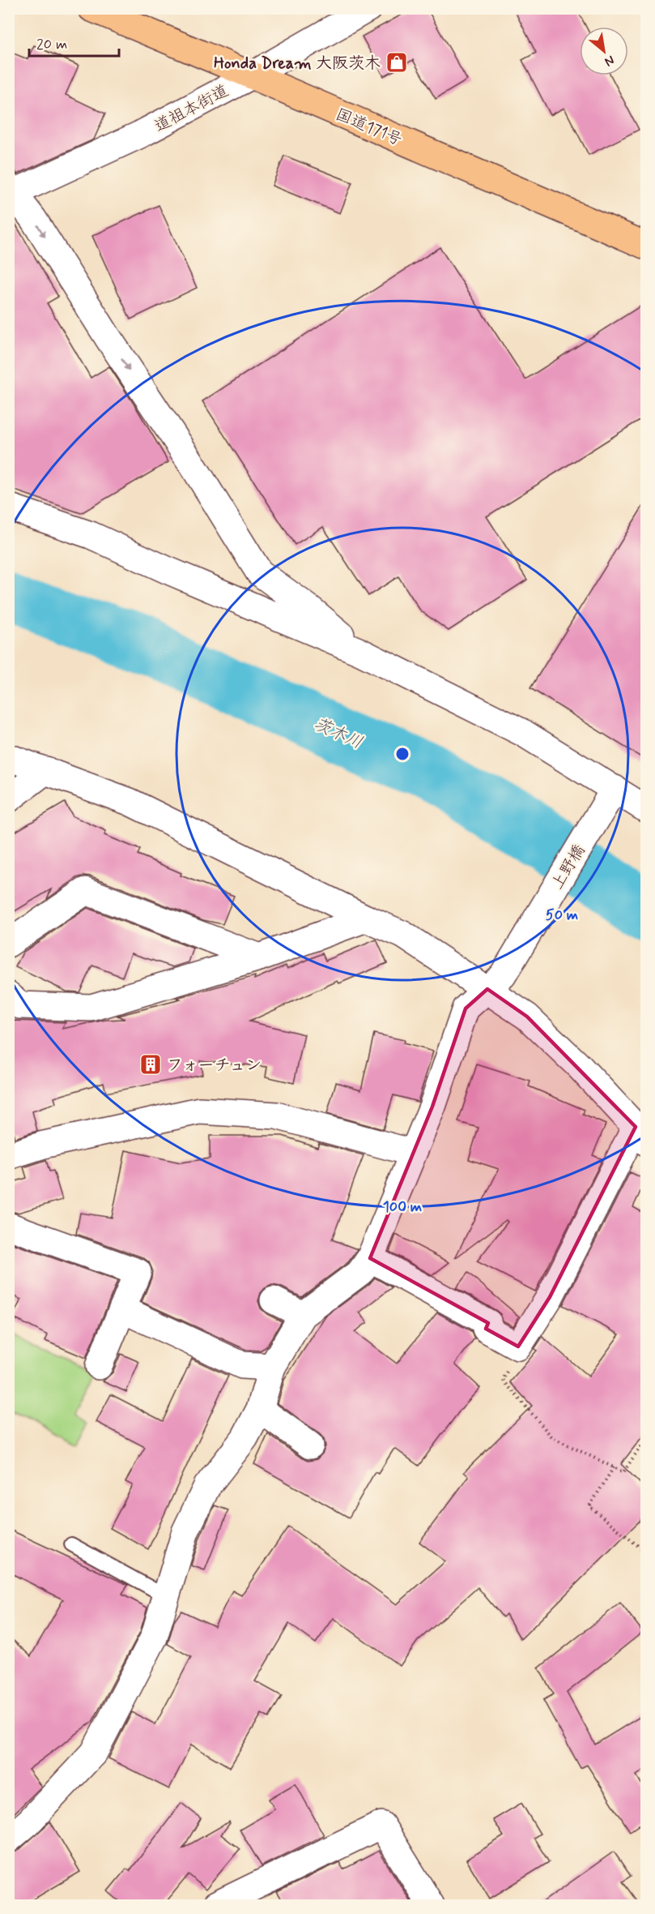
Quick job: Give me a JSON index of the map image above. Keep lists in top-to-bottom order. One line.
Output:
{"streets":{"highway":["国道171号"],"street":["道祖本街道","上野橋"]},"crossings":[["道祖本街道","国道171号"]],"water":["茨木川"],"places":{"shop":["Honda Dream 大阪茨木"],"building":["フォーチュン"]},"scale_bar":"20 m","north":"bottom right","rings":["50 m","100 m"]}
